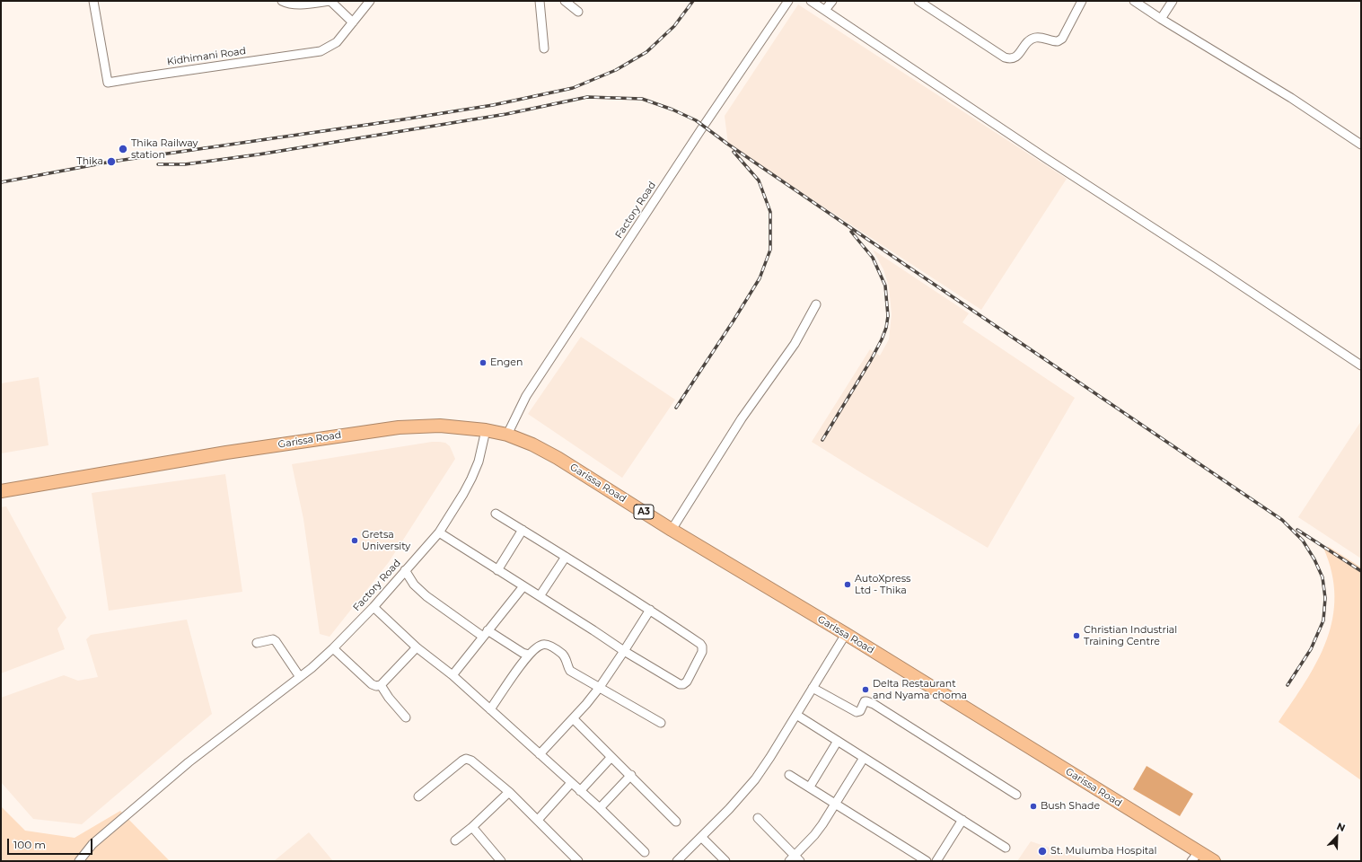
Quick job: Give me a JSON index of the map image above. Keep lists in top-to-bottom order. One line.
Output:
{"streets":{"highway":["Garissa Road","A3"],"street":["Kidhimani Road","Factory Road"]},"crossings":[["Factory Road","Garissa Road"]],"places":["Thika Railway station","Thika","Engen","Gretsa University","AutoXpress Ltd - Thika","Christian Industrial Training Centre","Delta Restaurant and Nyama choma","Bush Shade","St. Mulumba Hospital"],"scale_bar":"100 m","north":"top right"}
